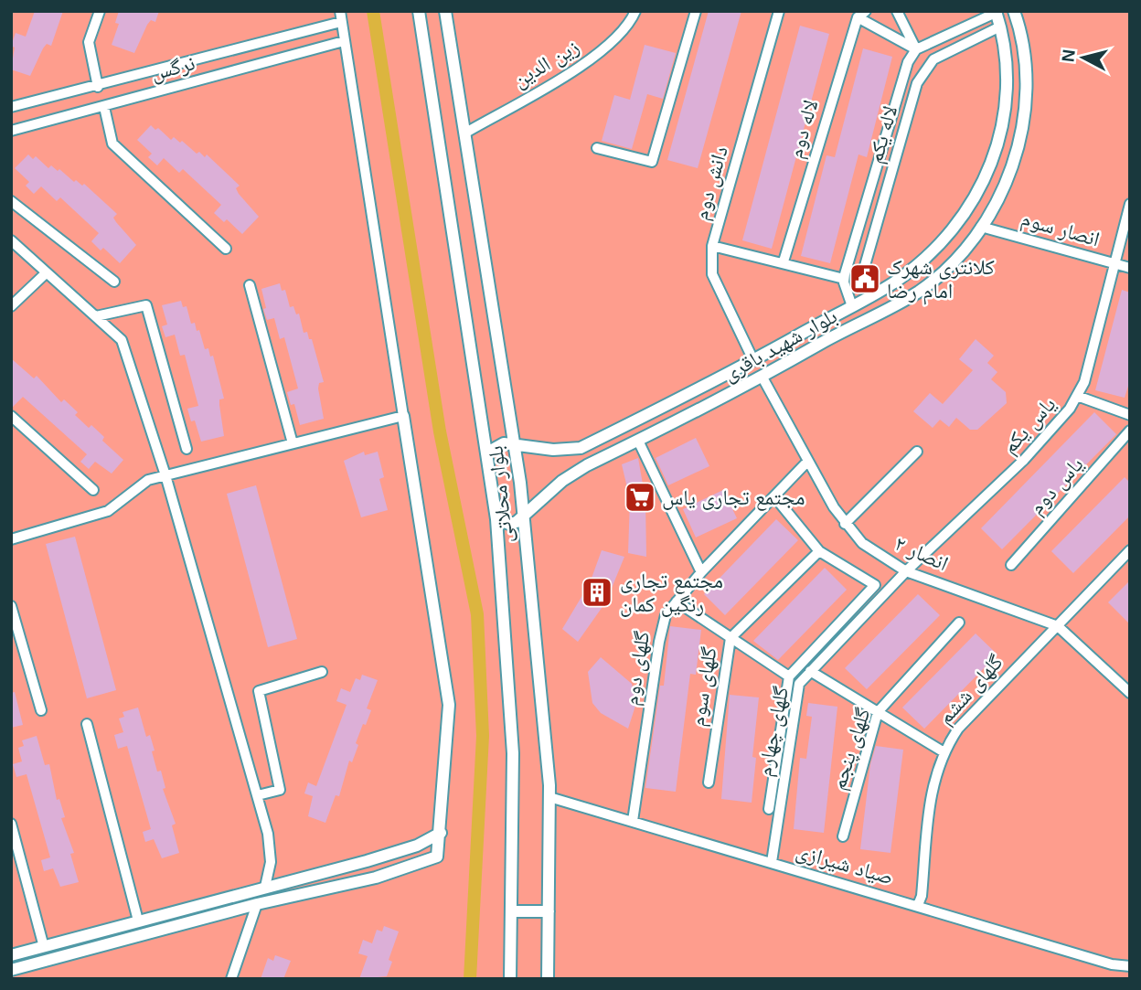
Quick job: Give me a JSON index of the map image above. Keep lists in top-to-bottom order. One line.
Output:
{"streets":{"street":["زین الدین","نرگس","لاله دوم","لاله یکم","دانش دوم","انصار سوم","بلوار شهید باقری","یاس یکم","یاس دوم","بلوار محلاتی","انصار ۲","گلهای دوم","گلهای سوم","گلهای ششم","گلهای چهارم","گلهای پنجم","صیاد شیرازی"]},"crossings":[["زین الدین","بلوار محلاتی"],["لاله یکم","بلوار شهید باقری"],["دانش دوم","بلوار شهید باقری"],["انصار سوم","بلوار شهید باقری"],["انصار سوم","یاس یکم"],["بلوار شهید باقری","بلوار محلاتی"],["بلوار شهید باقری","انصار ۲"],["یاس یکم","انصار ۲"],["یاس یکم","گلهای چهارم"],["بلوار محلاتی","صیاد شیرازی"],["انصار ۲","گلهای دوم"],["انصار ۲","گلهای ششم"],["انصار ۲","گلهای چهارم"],["گلهای دوم","صیاد شیرازی"],["گلهای ششم","صیاد شیرازی"],["گلهای چهارم","صیاد شیرازی"]],"places":{"public building":["کلانتری شهرک امام رضا"],"supermarket":["مجتمع تجاری یاس"],"building":["مجتمع تجاری رنگین کمان"]},"north":"left"}
